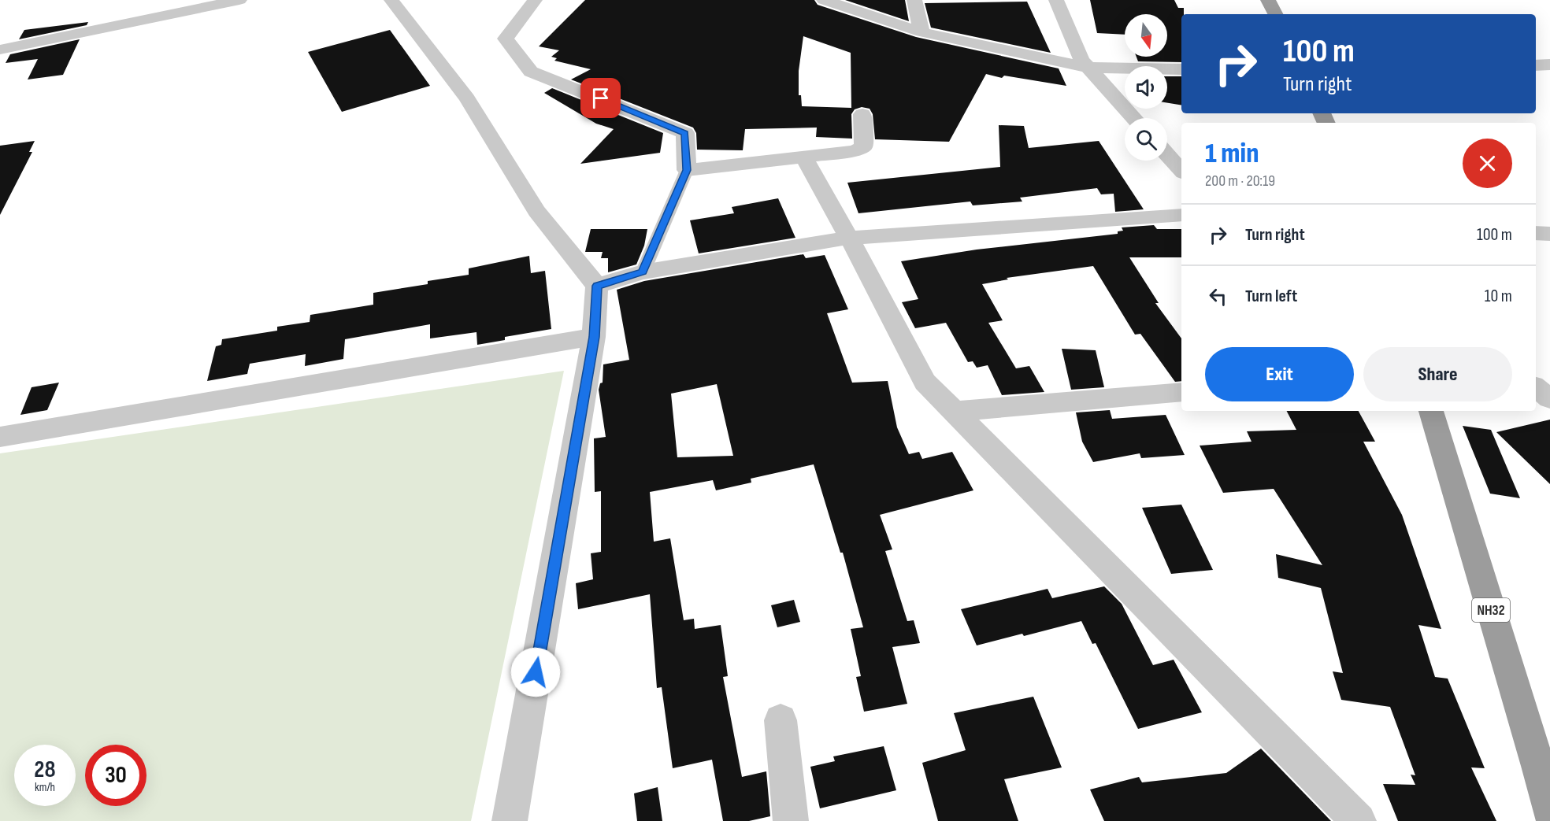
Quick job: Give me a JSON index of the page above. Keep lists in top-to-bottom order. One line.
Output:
{"streets":{"highway":["NH32"]},"north":"bottom","page":{"turn":["100 m","Turn right"],"heading":["1 min","200 m · 20:19"],"list":[{"name":"Turn right","value":"100 m"},{"name":"Turn left","value":"10 m"}],"buttons":["Exit","Share"],"speed":"28 km/h","limit":"30"}}
